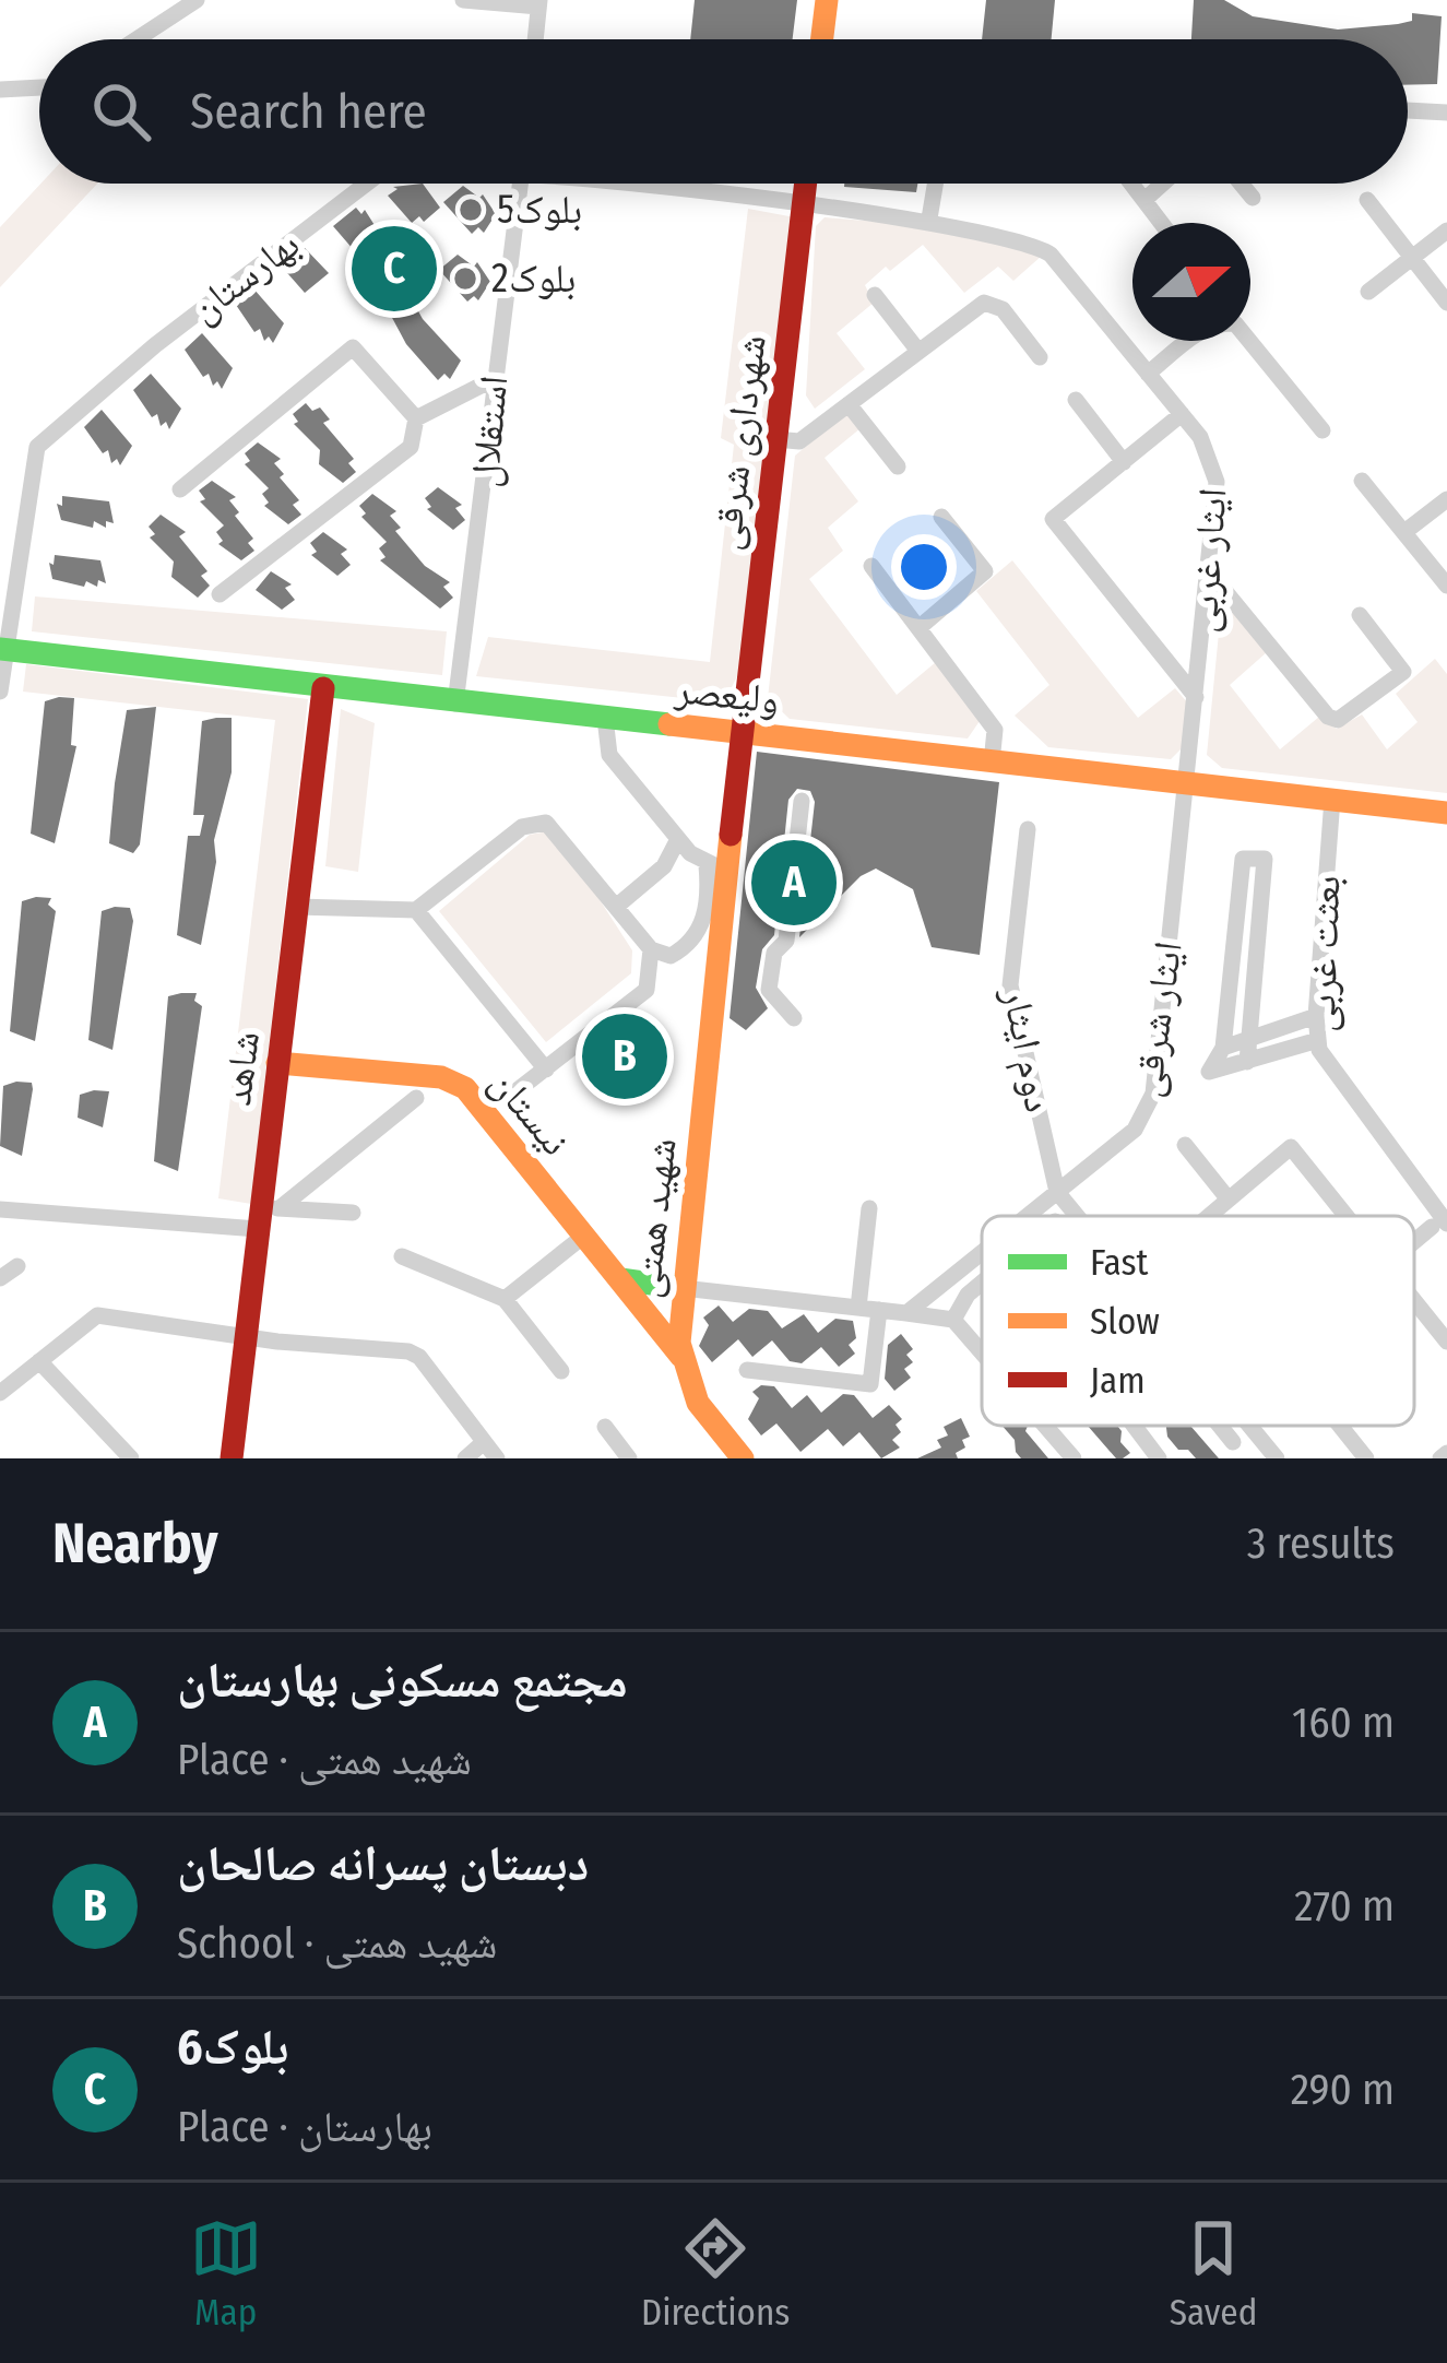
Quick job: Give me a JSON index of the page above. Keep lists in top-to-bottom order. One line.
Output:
{"streets":{"main road":["شهرداری شرقی","ولیعصر","شاهد","نيستان","شهید همتی"],"street":["بهارستان","استقلال","ایثار غربی","بعثت غربی","ایثار شرقی","دوم ایثار"]},"crossings":[["بهارستان","شهرداری شرقی"],["بهارستان","ایثار غربی"],["بهارستان","ولیعصر"],["استقلال","ولیعصر"],["شهرداری شرقی","ایثار غربی"],["شهرداری شرقی","ولیعصر"],["شهرداری شرقی","شهید همتی"],["ایثار غربی","ولیعصر"],["ایثار غربی","ایثار شرقی"],["ولیعصر","بعثت غربی"],["ولیعصر","ایثار شرقی"],["ولیعصر","شاهد"],["ولیعصر","شهید همتی"],["ایثار شرقی","دوم ایثار"],["شاهد","نيستان"],["نيستان","شهید همتی"]],"places":["بلوک5","بلوک2"],"legend":["Fast","Slow","Jam"],"north":"right","page":{"search":"Search here","pins":["C","A","B"],"heading":["Nearby","3 results"],"list":[{"mark":"A","name":"مجتمع مسکونی بهارستان","note":"Place · شهید همتی","value":"160 m"},{"mark":"B","name":"دبستان پسرانه صالحان","note":"School · شهید همتی","value":"270 m"},{"mark":"C","name":"بلوک6","note":"Place · بهارستان","value":"290 m"}],"nav":["Map","Directions","Saved"]}}
